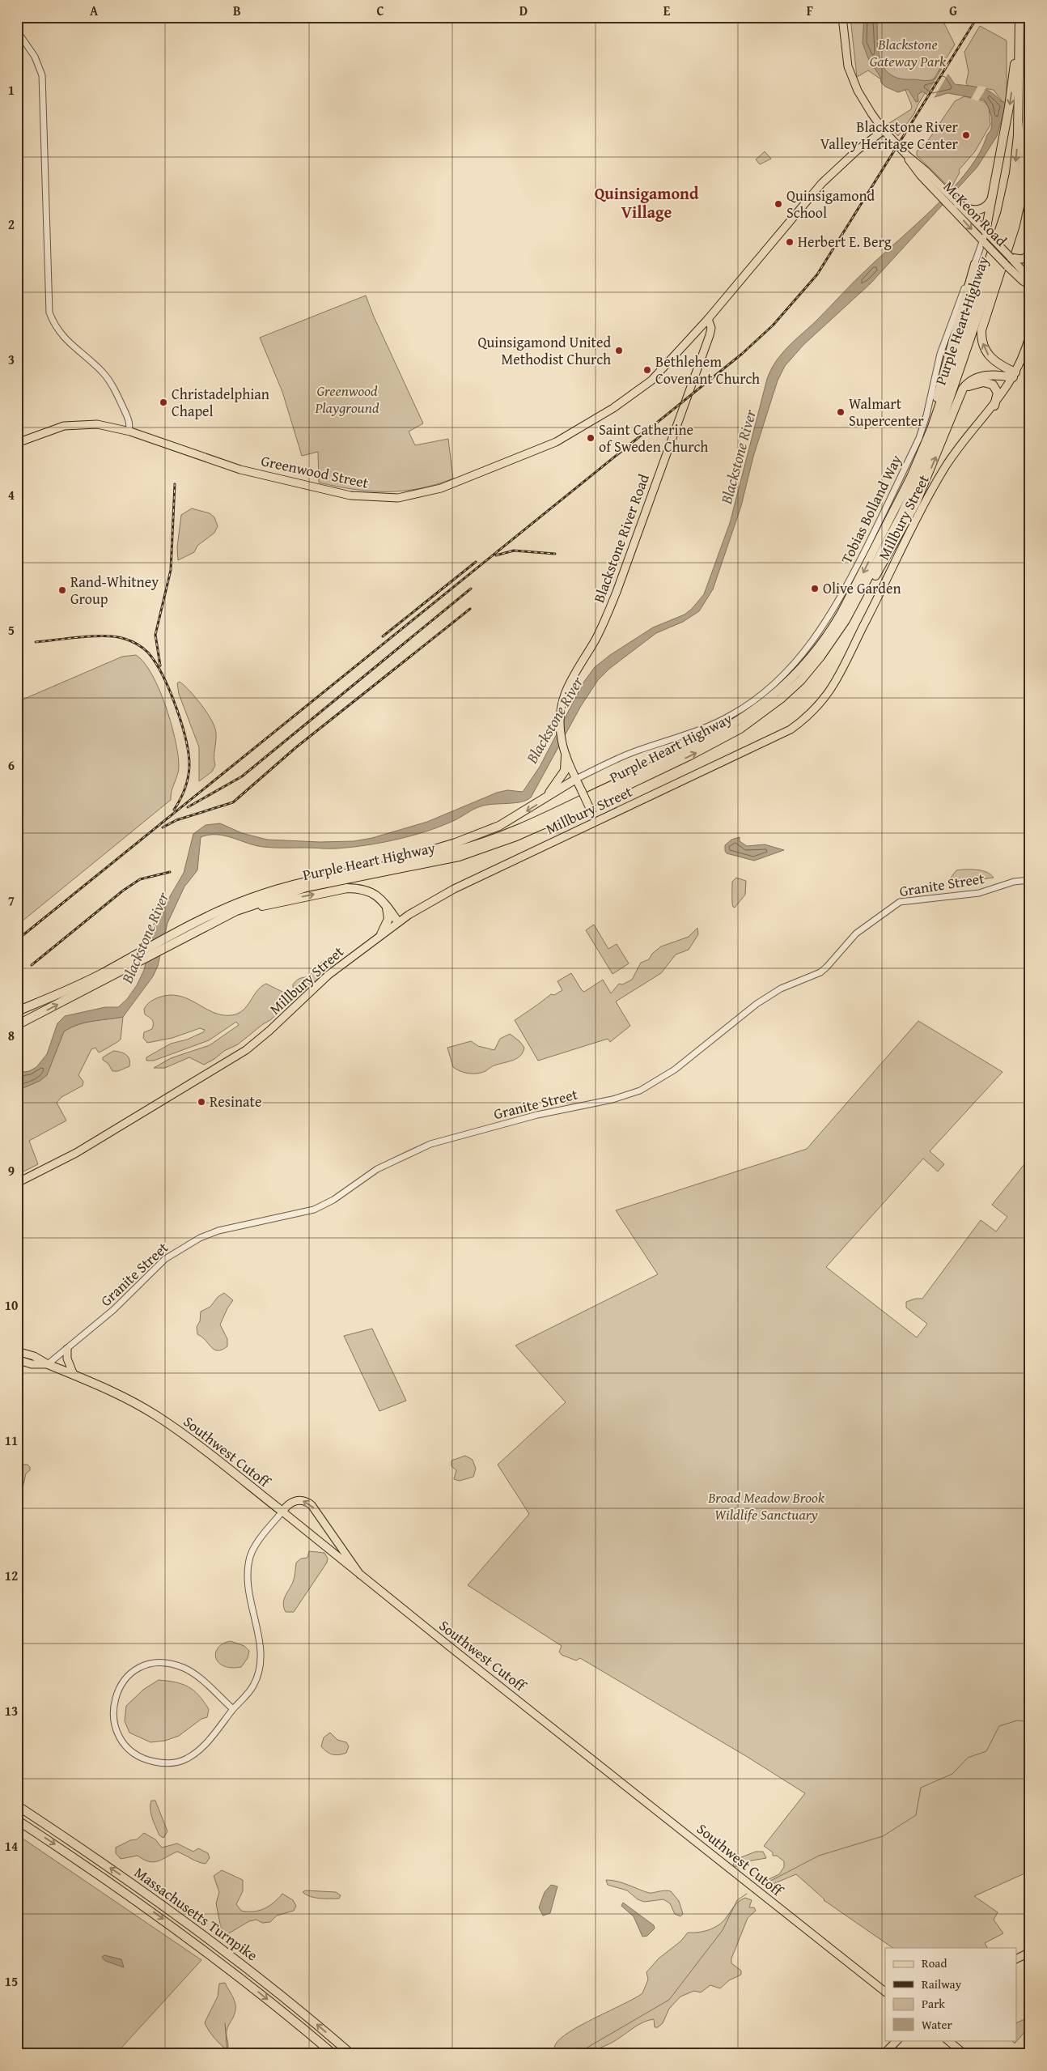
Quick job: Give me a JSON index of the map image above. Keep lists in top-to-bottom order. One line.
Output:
{"streets":{"highway":["Purple Heart Highway","Southwest Cutoff","Massachusetts Turnpike"],"main road":["McKeon Road","Greenwood Street","Millbury Street","Blackstone River Road"],"street":["Tobias Bolland Way","Granite Street"]},"crossings":[["McKeon Road","Tobias Bolland Way"],["Greenwood Street","Blackstone River Road"],["Tobias Bolland Way","Blackstone River Road"],["Millbury Street","Blackstone River Road"],["Granite Street","Southwest Cutoff"]],"districts":["Quinsigamond Village"],"water":["Blackstone River"],"parks":["Blackstone Gateway Park","Greenwood Playground","Broad Meadow Brook Wildlife Sanctuary"],"places":["Blackstone River Valley Heritage Center","Quinsigamond School","Herbert E. Berg","Quinsigamond United Methodist Church","Bethlehem Covenant Church","Christadelphian Chapel","Walmart Supercenter","Saint Catherine of Sweden Church","Olive Garden","Rand-Whitney Group","Resinate"],"legend":["Road","Railway","Park","Water"],"grid":{"columns":["A","B","C","D","E","F","G"],"rows":["1","2","3","4","5","6","7","8","9","10","11","12","13","14","15"]}}
